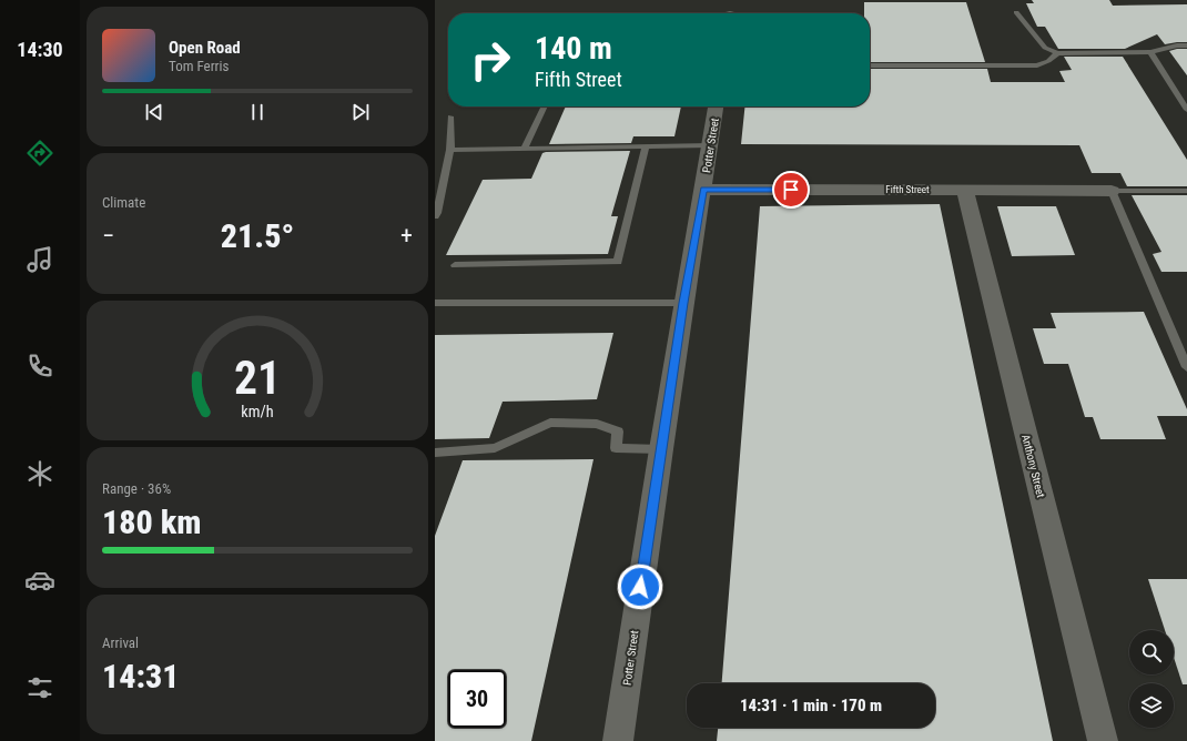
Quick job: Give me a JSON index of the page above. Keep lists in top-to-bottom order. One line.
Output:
{"streets":{"street":["Potter Street","Fifth Street","Anthony Street"]},"crossings":[["Potter Street","Fifth Street"],["Fifth Street","Anthony Street"]],"page":{"tabs":"14:30","turn":["140 m","Fifth Street"],"song":["Open Road","Tom Ferris"],"tile":["Climate",["Range · 36%","180 km"],["Arrival","14:31"]],"heat":["−","21.5°","+"],"limit":"30","trip":"14:31 · 1 min · 170 m","gauge":["21","km/h"]}}
